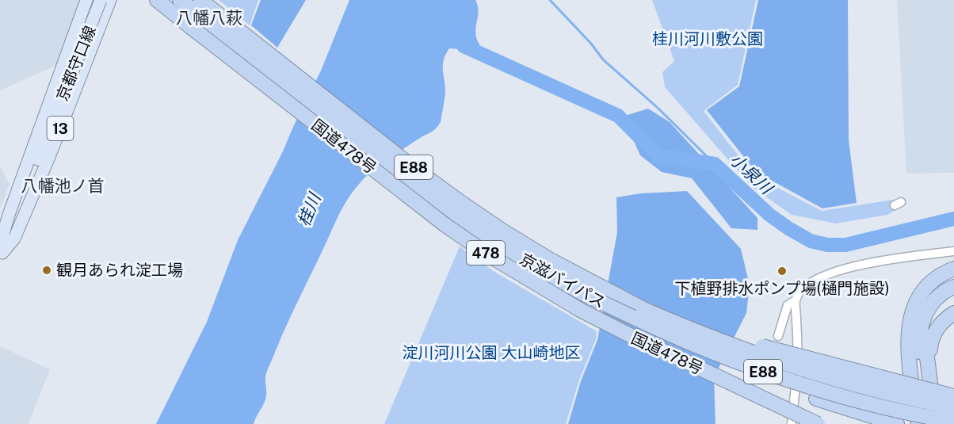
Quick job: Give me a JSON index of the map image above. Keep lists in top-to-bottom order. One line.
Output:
{"streets":{"highway":["国道478号","E88","478","京滋バイパス"],"main road":["京都守口線","13"]},"crossings":[["京都守口線","13"],["E88","京滋バイパス"]],"districts":["八幡八萩","八幡池ノ首"],"water":["小泉川","桂川"],"parks":["桂川河川敷公園","淀川河川公園 大山崎地区"],"places":["観月あられ淀工場","下植野排水ポンプ場(樋門施設)"]}
